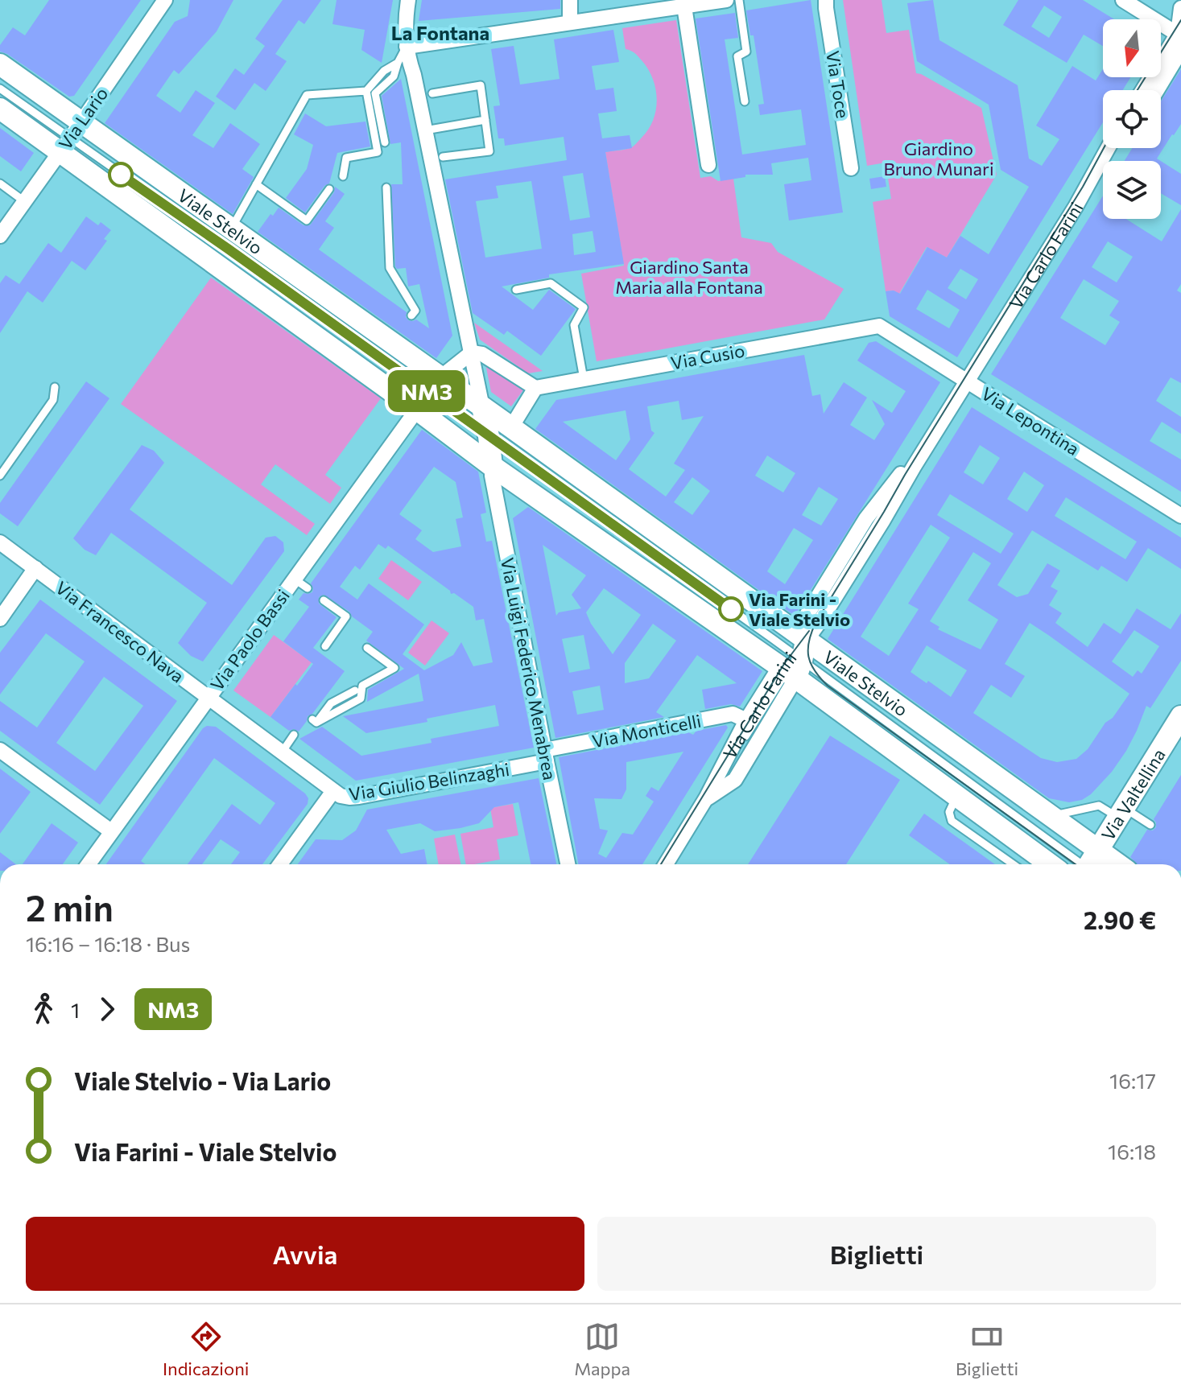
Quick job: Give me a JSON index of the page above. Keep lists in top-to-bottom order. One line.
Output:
{"streets":{"main road":["Viale Stelvio","Via Valtellina"],"street":["Via Toce","Via Lario","Via Carlo Farini","Via Cusio","Via Lepontina","Via Francesco Nava","Via Paolo Bassi","Via Luigi Federico Menabrea","Via Monticelli","Via Giulio Belinzaghi"]},"crossings":[["Via Lario","Viale Stelvio"],["Viale Stelvio","Via Carlo Farini"],["Viale Stelvio","Via Paolo Bassi"],["Viale Stelvio","Via Luigi Federico Menabrea"],["Viale Stelvio","Via Valtellina"],["Via Carlo Farini","Via Lepontina"],["Via Carlo Farini","Via Monticelli"],["Via Cusio","Via Lepontina"],["Via Francesco Nava","Via Paolo Bassi"],["Via Francesco Nava","Via Giulio Belinzaghi"],["Via Luigi Federico Menabrea","Via Monticelli"],["Via Luigi Federico Menabrea","Via Giulio Belinzaghi"],["Via Monticelli","Via Giulio Belinzaghi"]],"districts":["La Fontana"],"parks":["Giardino Bruno Munari","Giardino Santa Maria alla Fontana"],"places":["Via Farini - Viale Stelvio"],"lines":["bus line NM3"],"north":"bottom","page":{"on_map":"NM3","heading":["2 min","16:16 – 16:18 · Bus","2.90 €"],"legs":["1","NM3"],"list":[{"name":"Viale Stelvio - Via Lario","value":"16:17"},{"name":"Via Farini - Viale Stelvio","value":"16:18"}],"buttons":["Avvia","Biglietti"],"tabs":["Indicazioni","Mappa","Biglietti"]}}
